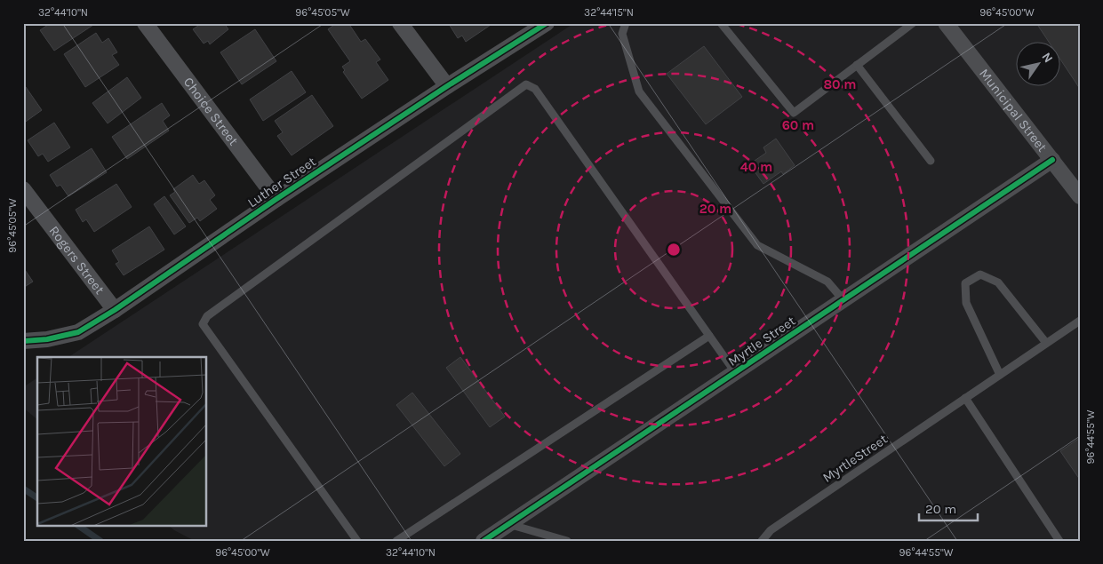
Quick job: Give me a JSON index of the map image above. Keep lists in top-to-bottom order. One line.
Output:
{"streets":{"street":["Municipal Street","Choice Street","Luther Street","Rogers Street","Myrtle Street"],"lane":["MyrtleStreet"]},"crossings":[["Municipal Street","Myrtle Street"],["Choice Street","Luther Street"],["Luther Street","Rogers Street"]],"scale_bar":"20 m","north":"top right","coordinates":["32°44'10\"N","96°45'05\"W","32°44'15\"N","96°45'00\"W","96°44'55\"W"],"rings":["80 m","60 m","40 m","20 m"]}
